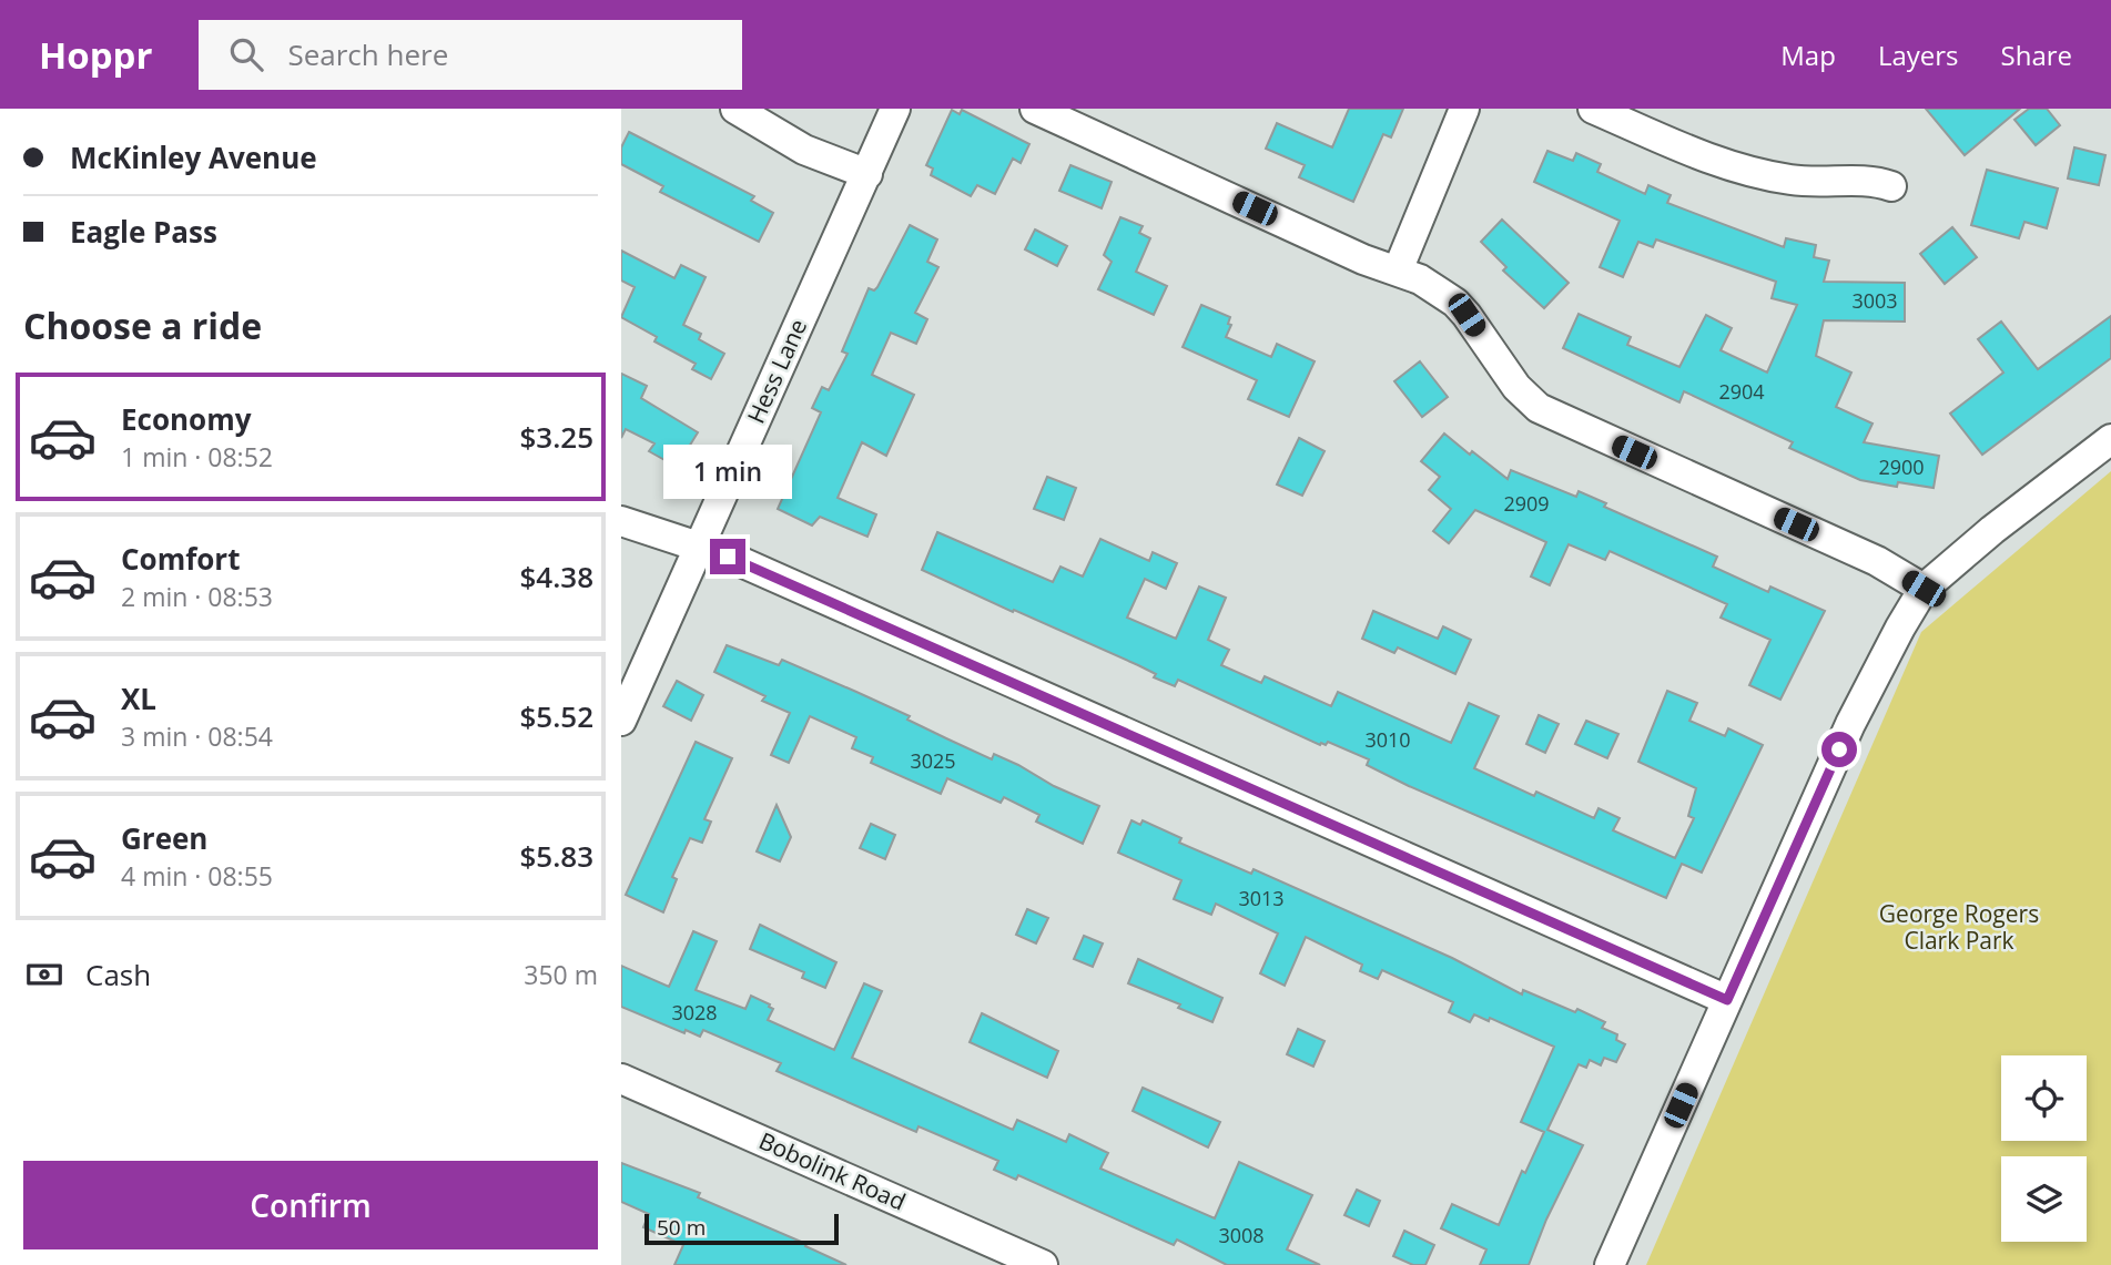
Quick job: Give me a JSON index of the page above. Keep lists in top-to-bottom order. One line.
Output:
{"streets":{"street":["Hess Lane","Bobolink Road"]},"parks":["George Rogers Clark Park"],"house_numbers":["3003","2904","2900","2909","3010","3025","3013","3028","3008"],"scale_bar":"50 m","page":{"header":"Hoppr","search":"Search here","nav":["Map","Layers","Share"],"banner":["McKinley Avenue","Eagle Pass"],"heading":"Choose a ride","list":[{"name":"Economy","note":"1 min · 08:52","value":"$3.25"},{"name":"Comfort","note":"2 min · 08:53","value":"$4.38"},{"name":"XL","note":"3 min · 08:54","value":"$5.52"},{"name":"Green","note":"4 min · 08:55","value":"$5.83"}],"bubble":"1 min","pay":["Cash","350 m"],"buttons":"Confirm","scale":"50 m"}}
